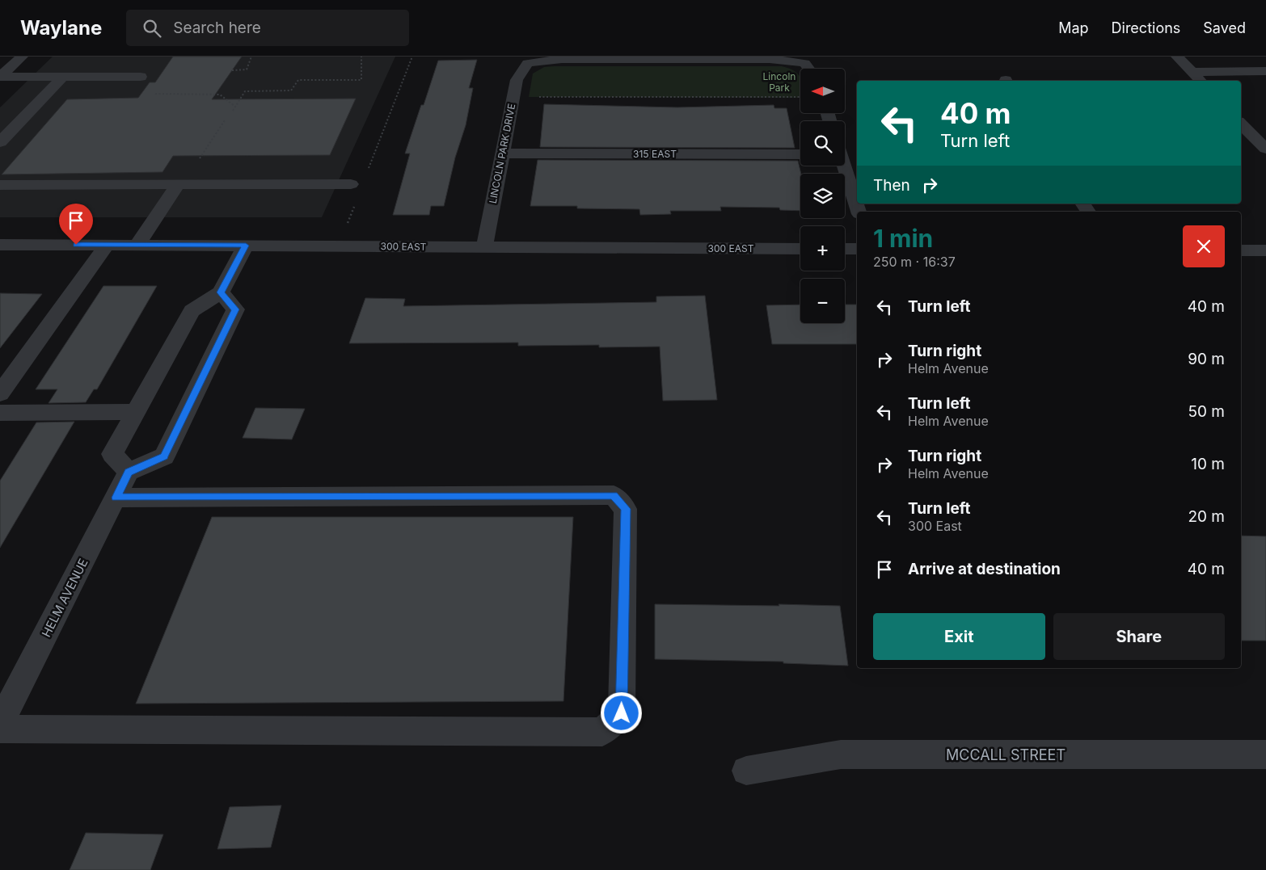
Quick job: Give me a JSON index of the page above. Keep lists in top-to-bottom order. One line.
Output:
{"streets":{"street":["LINCOLN PARK DRIVE","315 EAST","300 EAST","HELM AVENUE","MCCALL STREET"]},"crossings":[["LINCOLN PARK DRIVE","315 EAST"],["LINCOLN PARK DRIVE","300 EAST"]],"parks":["Lincoln Park"],"north":"left","page":{"header":"Waylane","search":"Search here","nav":["Map","Directions","Saved"],"map_buttons":["+","−"],"turn":["40 m","Turn left"],"then":"Then","heading":["1 min","250 m · 16:37"],"list":[{"name":"Turn left","value":"40 m"},{"name":"Turn right","note":"Helm Avenue","value":"90 m"},{"name":"Turn left","note":"Helm Avenue","value":"50 m"},{"name":"Turn right","note":"Helm Avenue","value":"10 m"},{"name":"Turn left","note":"300 East","value":"20 m"},{"name":"Arrive at destination","value":"40 m"}],"buttons":["Exit","Share"]}}
